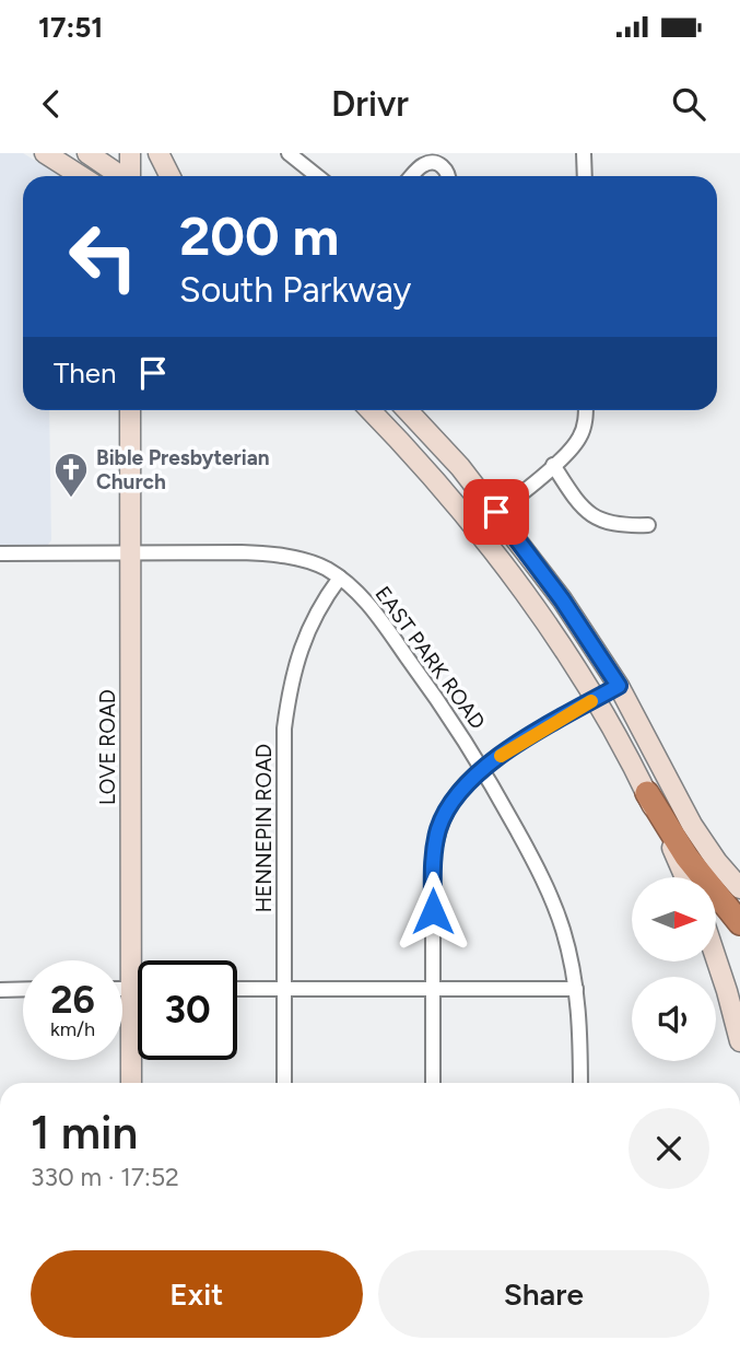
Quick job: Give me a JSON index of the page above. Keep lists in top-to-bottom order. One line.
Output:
{"streets":{"main road":["LOVE ROAD"],"street":["EAST PARK ROAD","HENNEPIN ROAD"]},"crossings":[["EAST PARK ROAD","LOVE ROAD"],["EAST PARK ROAD","HENNEPIN ROAD"]],"places":{"church":["Bible Presbyterian Church"]},"north":"right","page":{"status":"17:51","header":"Drivr","turn":["200 m","South Parkway"],"then":"Then","speed":"26 km/h","limit":"30","heading":["1 min","330 m · 17:52"],"buttons":["Exit","Share"]}}
